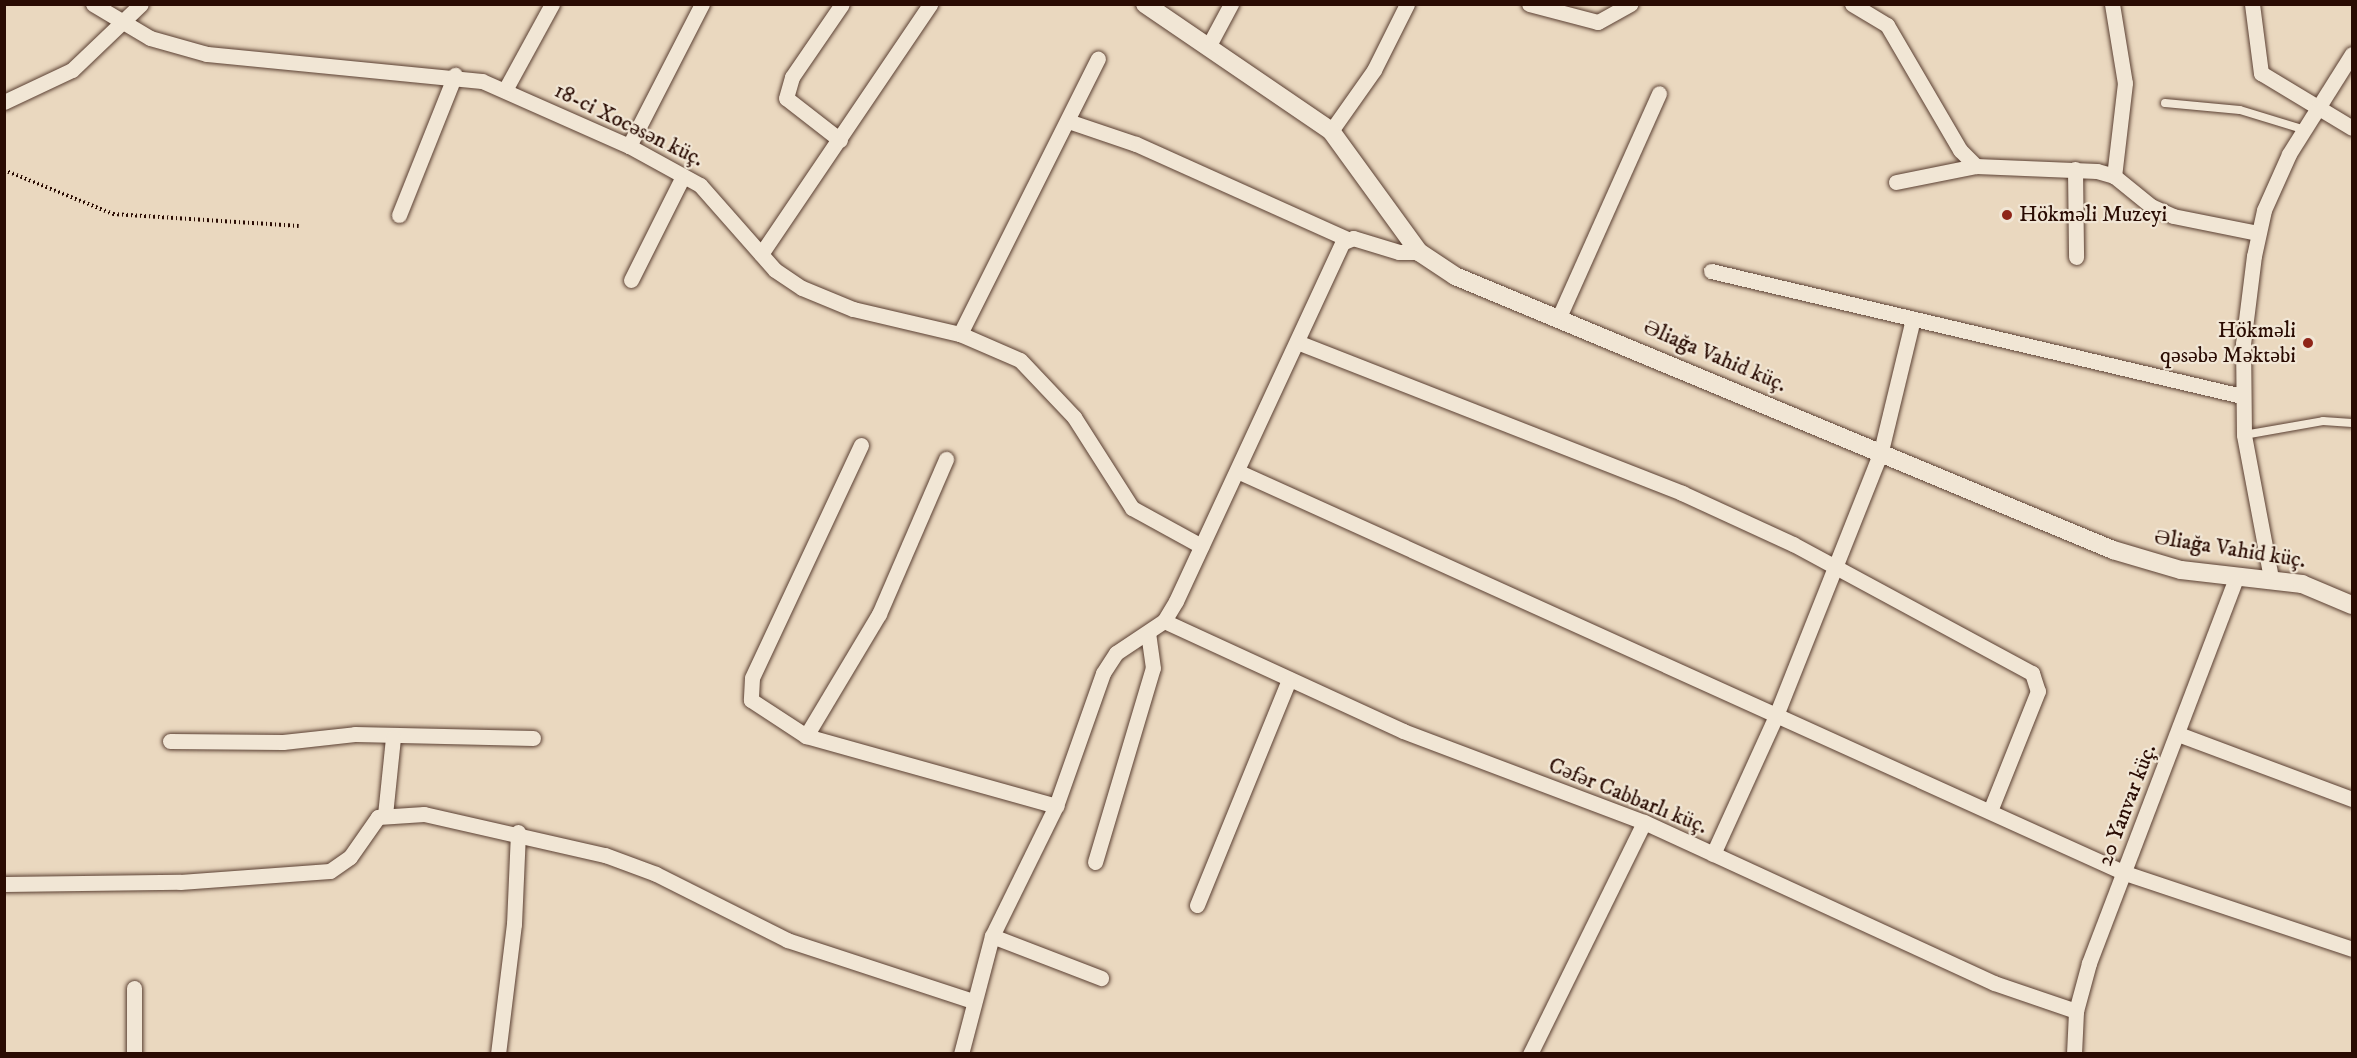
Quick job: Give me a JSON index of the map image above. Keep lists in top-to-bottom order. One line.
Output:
{"streets":{"street":["18-ci Xocəsən küç.","Əliağa Vahid küç.","Cəfər Cabbarlı küç.","20 Yanvar küç."]},"crossings":[["Əliağa Vahid küç.","20 Yanvar küç."],["Cəfər Cabbarlı küç.","20 Yanvar küç."]],"places":["Hökməli Muzeyi","Hökməli qəsəbə Məktəbi"]}
